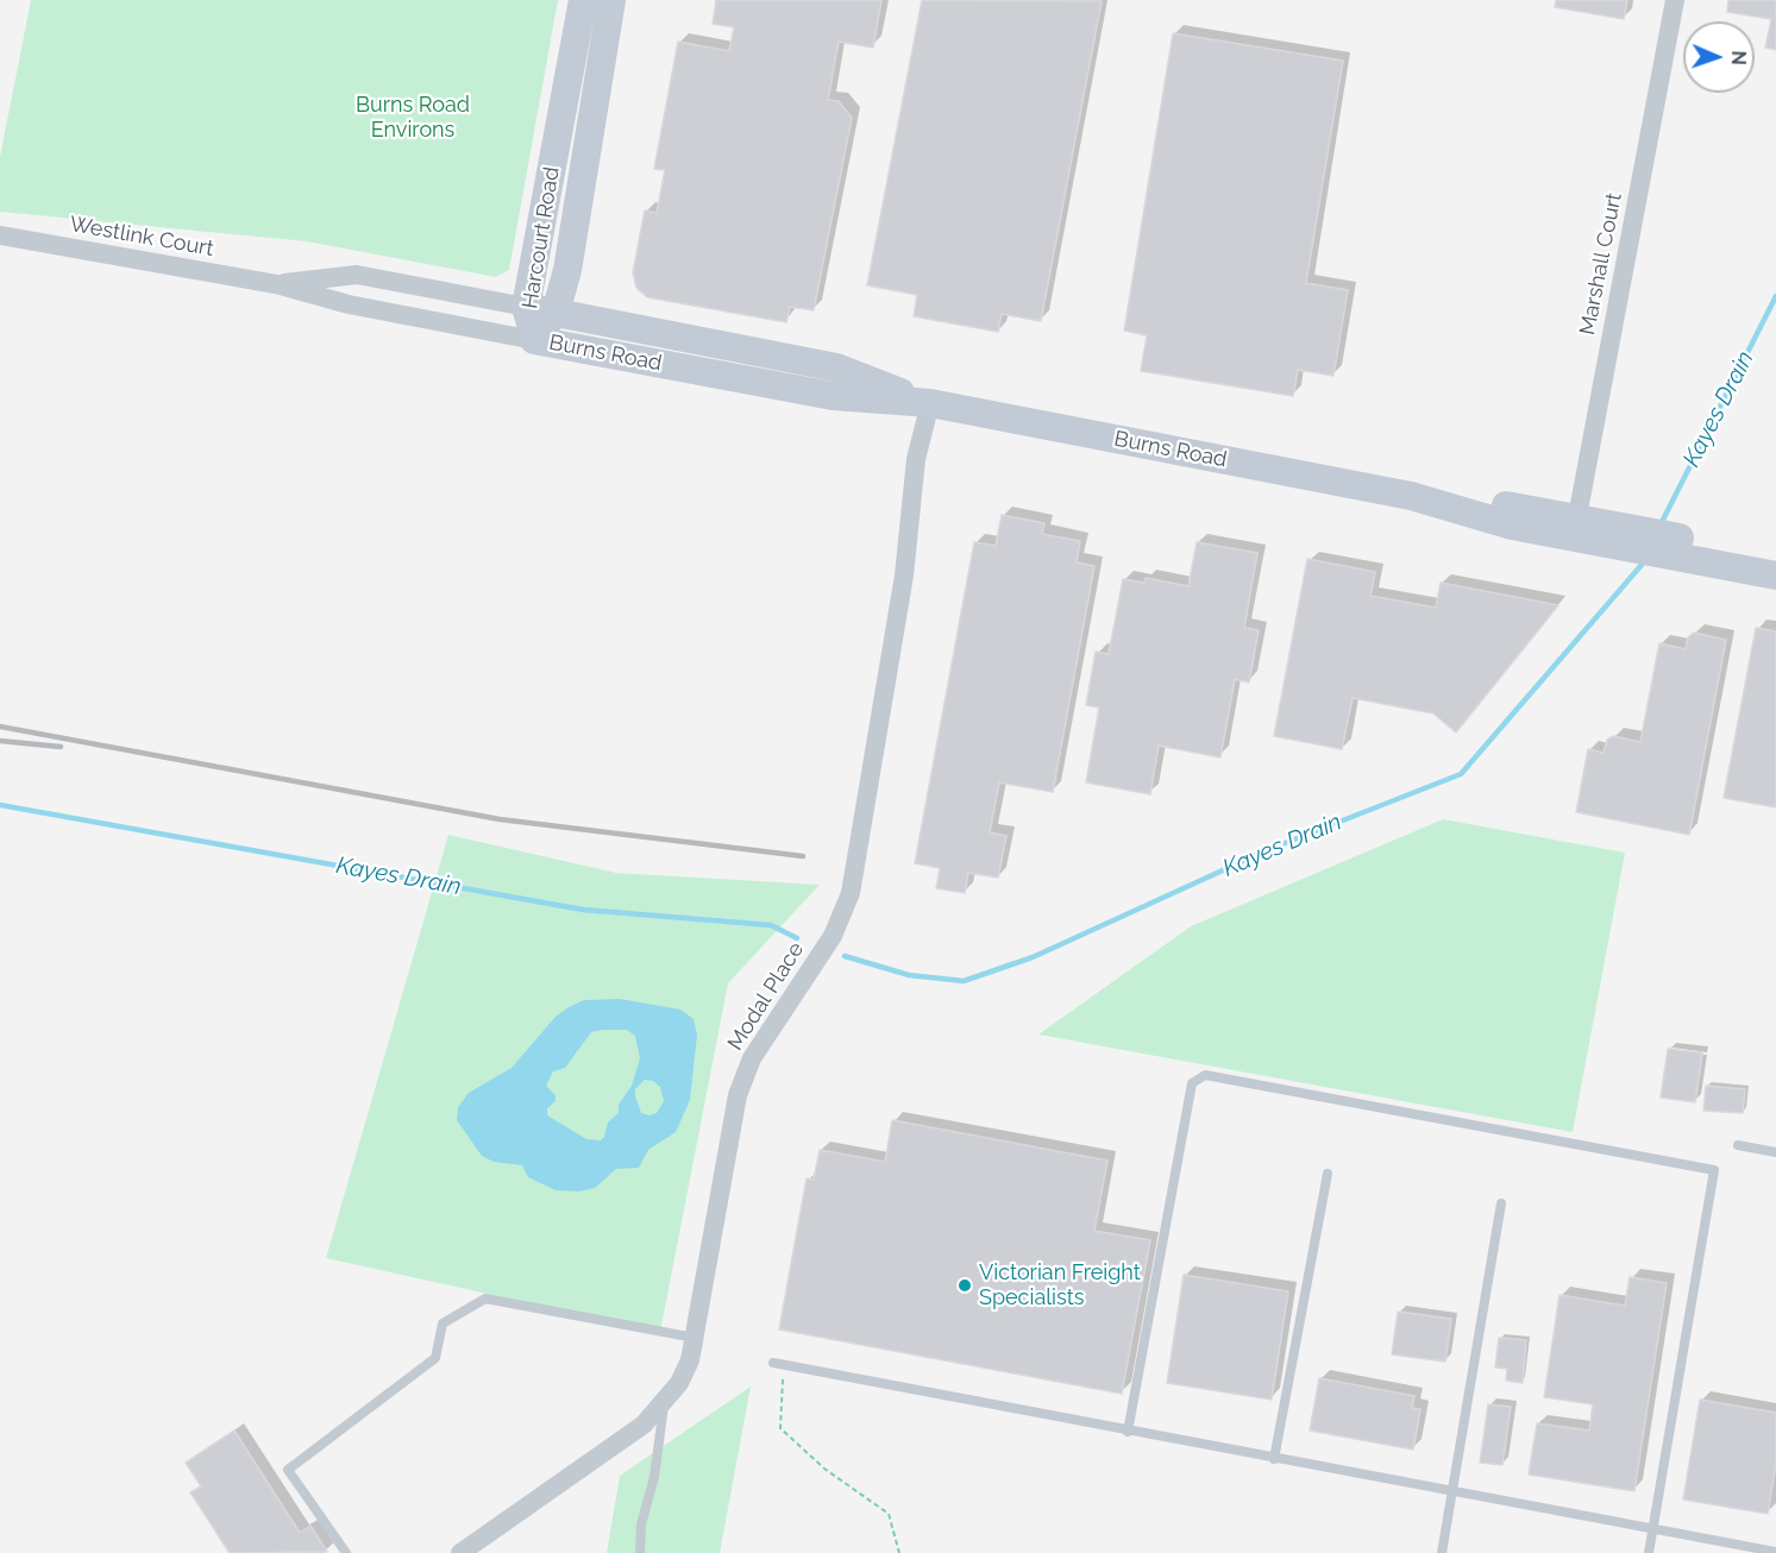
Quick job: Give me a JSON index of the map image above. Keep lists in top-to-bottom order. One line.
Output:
{"streets":{"street":["Westlink Court","Harcourt Road","Marshall Court","Burns Road","Modal Place"]},"crossings":[["Westlink Court","Harcourt Road"],["Westlink Court","Burns Road"],["Harcourt Road","Burns Road"],["Marshall Court","Burns Road"],["Burns Road","Modal Place"]],"water":["Kayes Drain"],"parks":["Burns Road Environs"],"places":["Victorian Freight Specialists"],"north":"right"}
